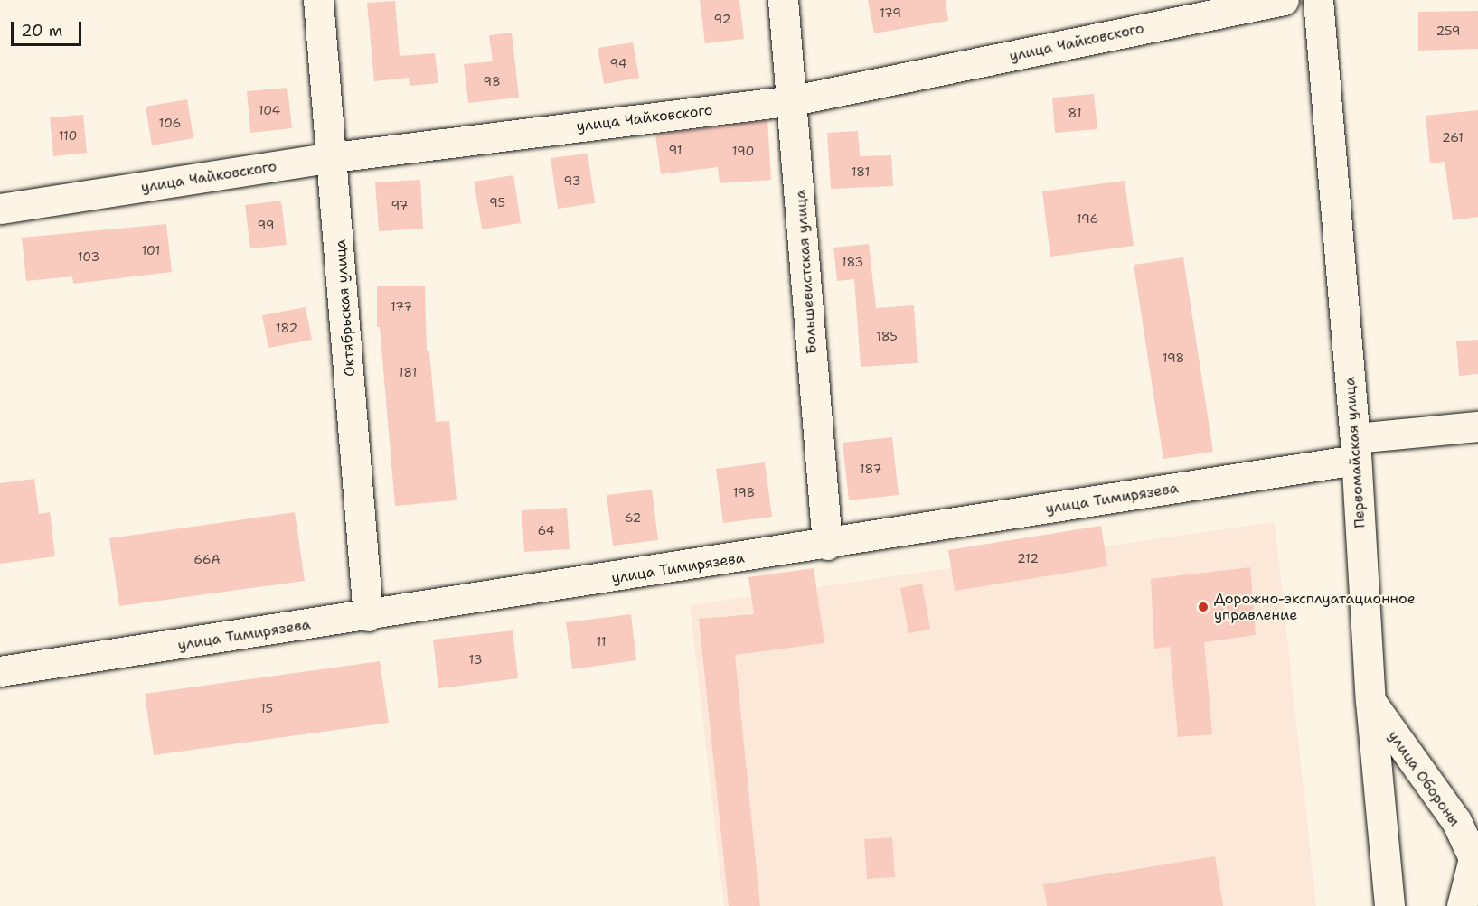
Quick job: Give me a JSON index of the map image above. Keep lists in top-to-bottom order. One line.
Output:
{"streets":{"street":["улица Чайковского","Большевистская улица","Октябрьская улица","Первомайская улица","улица Тимирязева","улица Обороны"]},"crossings":[["улица Чайковского","Большевистская улица"],["улица Чайковского","Октябрьская улица"],["Большевистская улица","улица Тимирязева"],["Октябрьская улица","улица Тимирязева"],["Первомайская улица","улица Тимирязева"],["Первомайская улица","улица Обороны"]],"places":["Дорожно-эксплуатационное управление"],"house_numbers":["179","92","259","94","98","104","81","106","110","261","91","190","181","93","95","97","196","99","101","103","183","177","182","185","198","181","187","198","62","64","212","66А","11","13","15"],"scale_bar":"20 m"}
